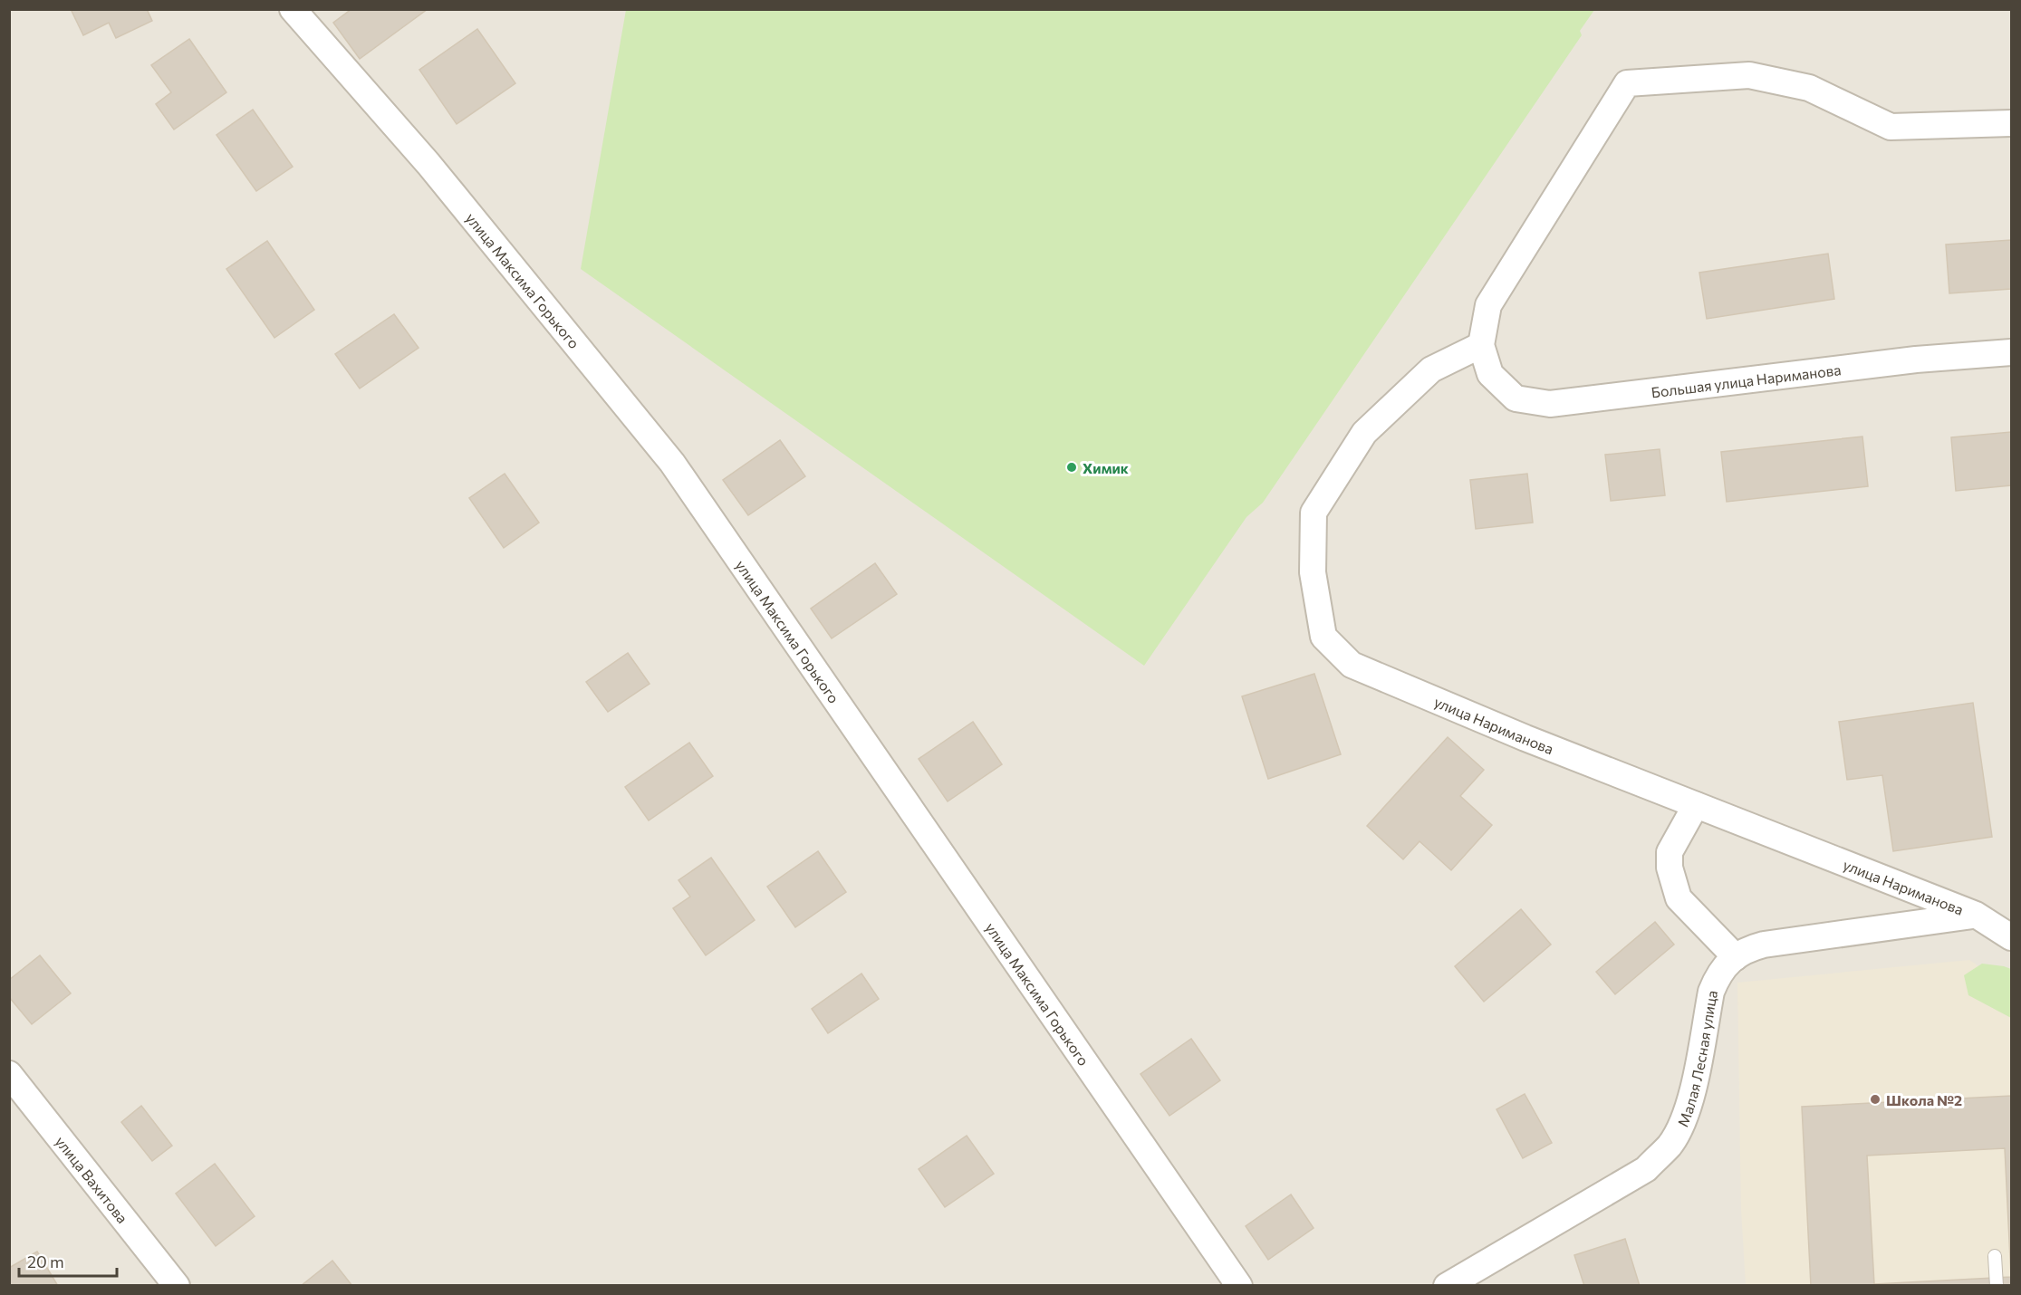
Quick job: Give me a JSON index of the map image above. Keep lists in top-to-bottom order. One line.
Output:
{"streets":{"street":["улица Максима Горького","Большая улица Нариманова","улица Нариманова","Малая Лесная улица","улица Вахитова"]},"crossings":[["Большая улица Нариманова","улица Нариманова"],["улица Нариманова","Малая Лесная улица"]],"places":["Химик","Школа №2"],"scale_bar":"20 m"}
